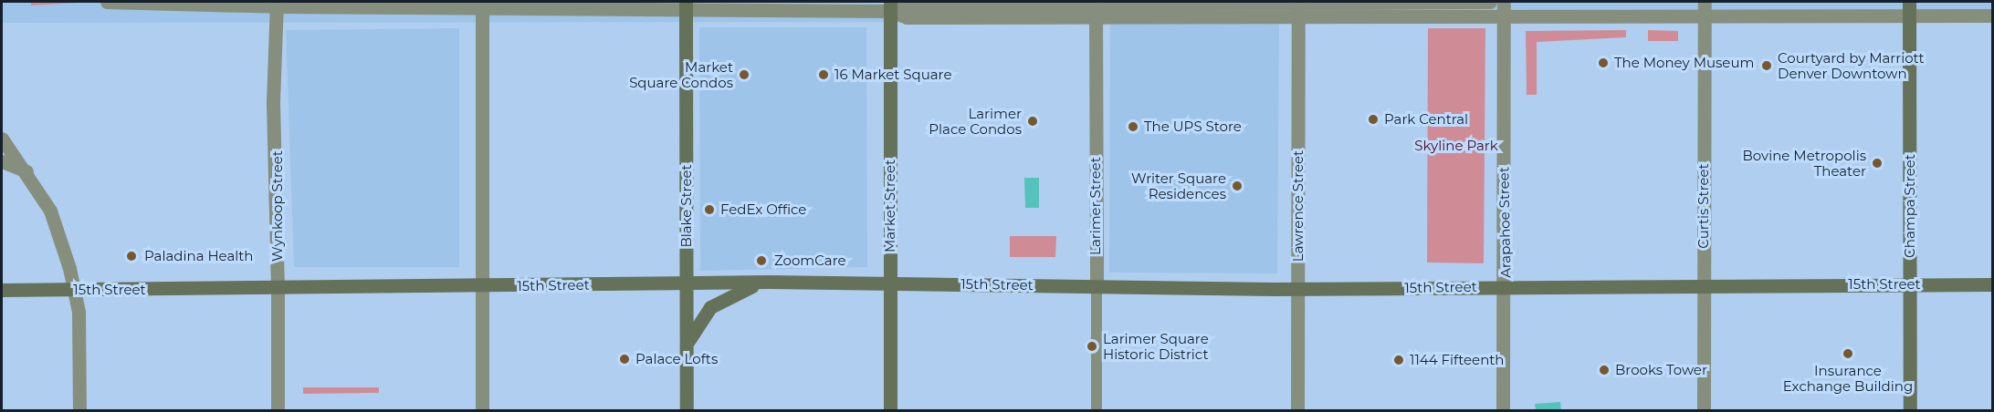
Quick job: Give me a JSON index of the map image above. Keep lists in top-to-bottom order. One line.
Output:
{"streets":{"main road":["Blake Street","Market Street","Champa Street","15th Street"],"street":["Wynkoop Street","Larimer Street","Lawrence Street","Curtis Street","Arapahoe Street"]},"crossings":[["Wynkoop Street","15th Street"],["Blake Street","15th Street"],["Market Street","15th Street"],["Larimer Street","15th Street"],["Lawrence Street","15th Street"],["Curtis Street","15th Street"],["Champa Street","15th Street"],["Arapahoe Street","15th Street"]],"parks":["Skyline Park"],"places":["The Money Museum","Courtyard by Marriott Denver Downtown","Market Square Condos","16 Market Square","Park Central","Larimer Place Condos","The UPS Store","Bovine Metropolis Theater","Writer Square Residences","FedEx Office","Paladina Health","ZoomCare","Larimer Square Historic District","Insurance Exchange Building","Palace Lofts","1144 Fifteenth","Brooks Tower"]}
